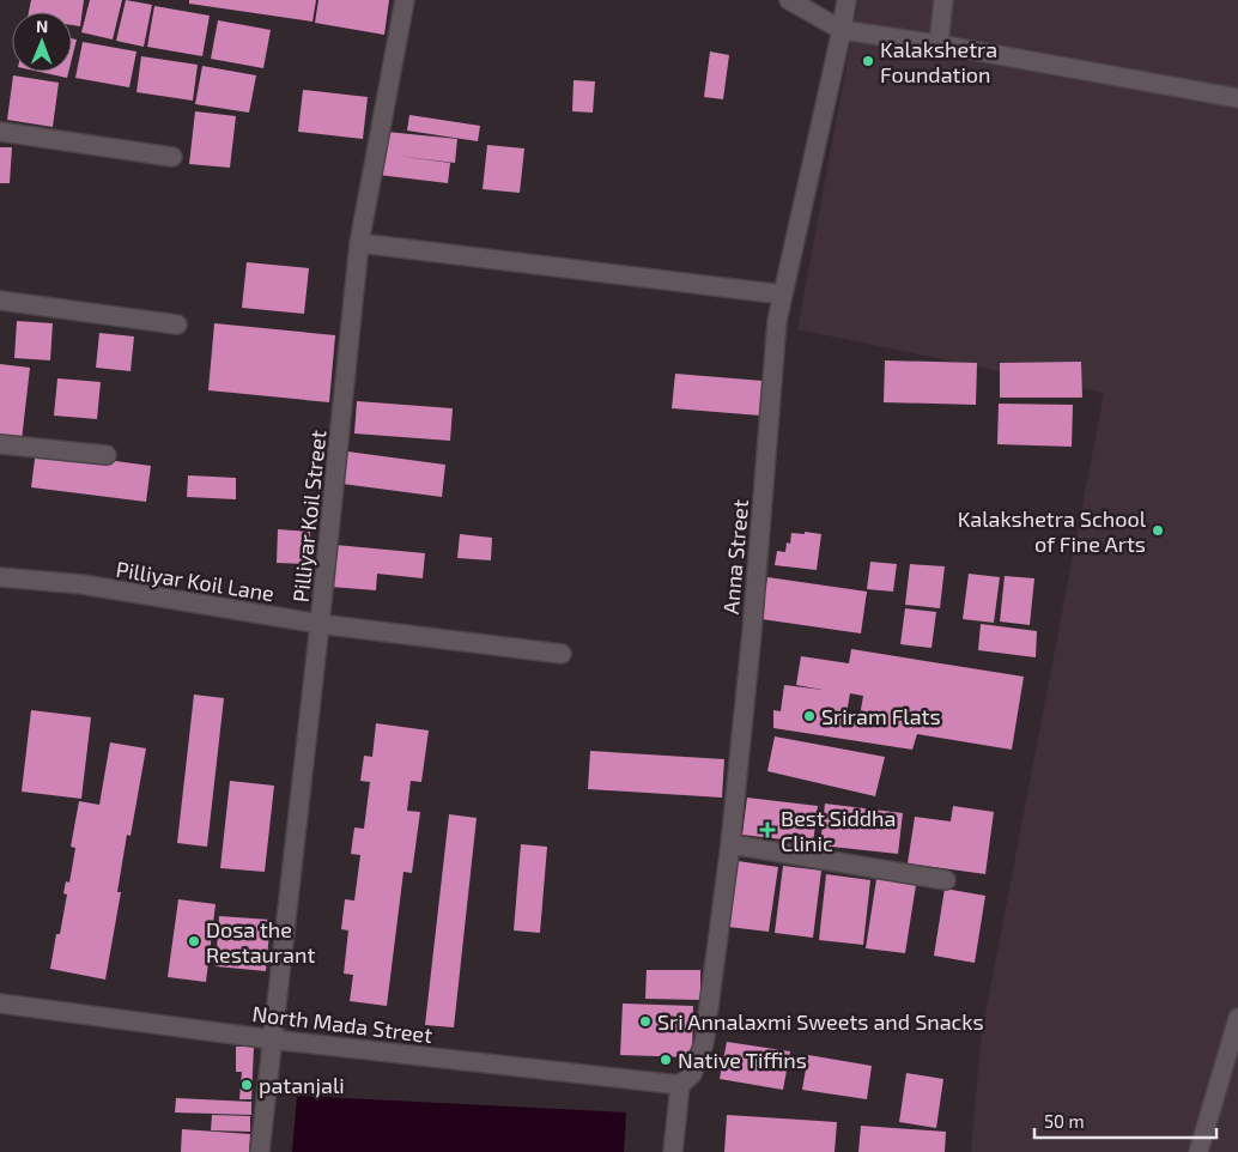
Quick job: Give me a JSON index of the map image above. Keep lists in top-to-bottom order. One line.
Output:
{"streets":{"street":["Pilliyar Koil Street","Anna Street","Pilliyar Koil Lane","North Mada Street"]},"crossings":[["Pilliyar Koil Street","Pilliyar Koil Lane"],["Pilliyar Koil Street","North Mada Street"],["Anna Street","North Mada Street"]],"places":{"other":["Kalakshetra Foundation","Kalakshetra School of Fine Arts","Sriram Flats","Dosa the Restaurant","Sri Annalaxmi Sweets and Snacks","Native Tiffins","patanjali"],"health":["Best Siddha Clinic"]},"scale_bar":"50 m","north":"top"}
